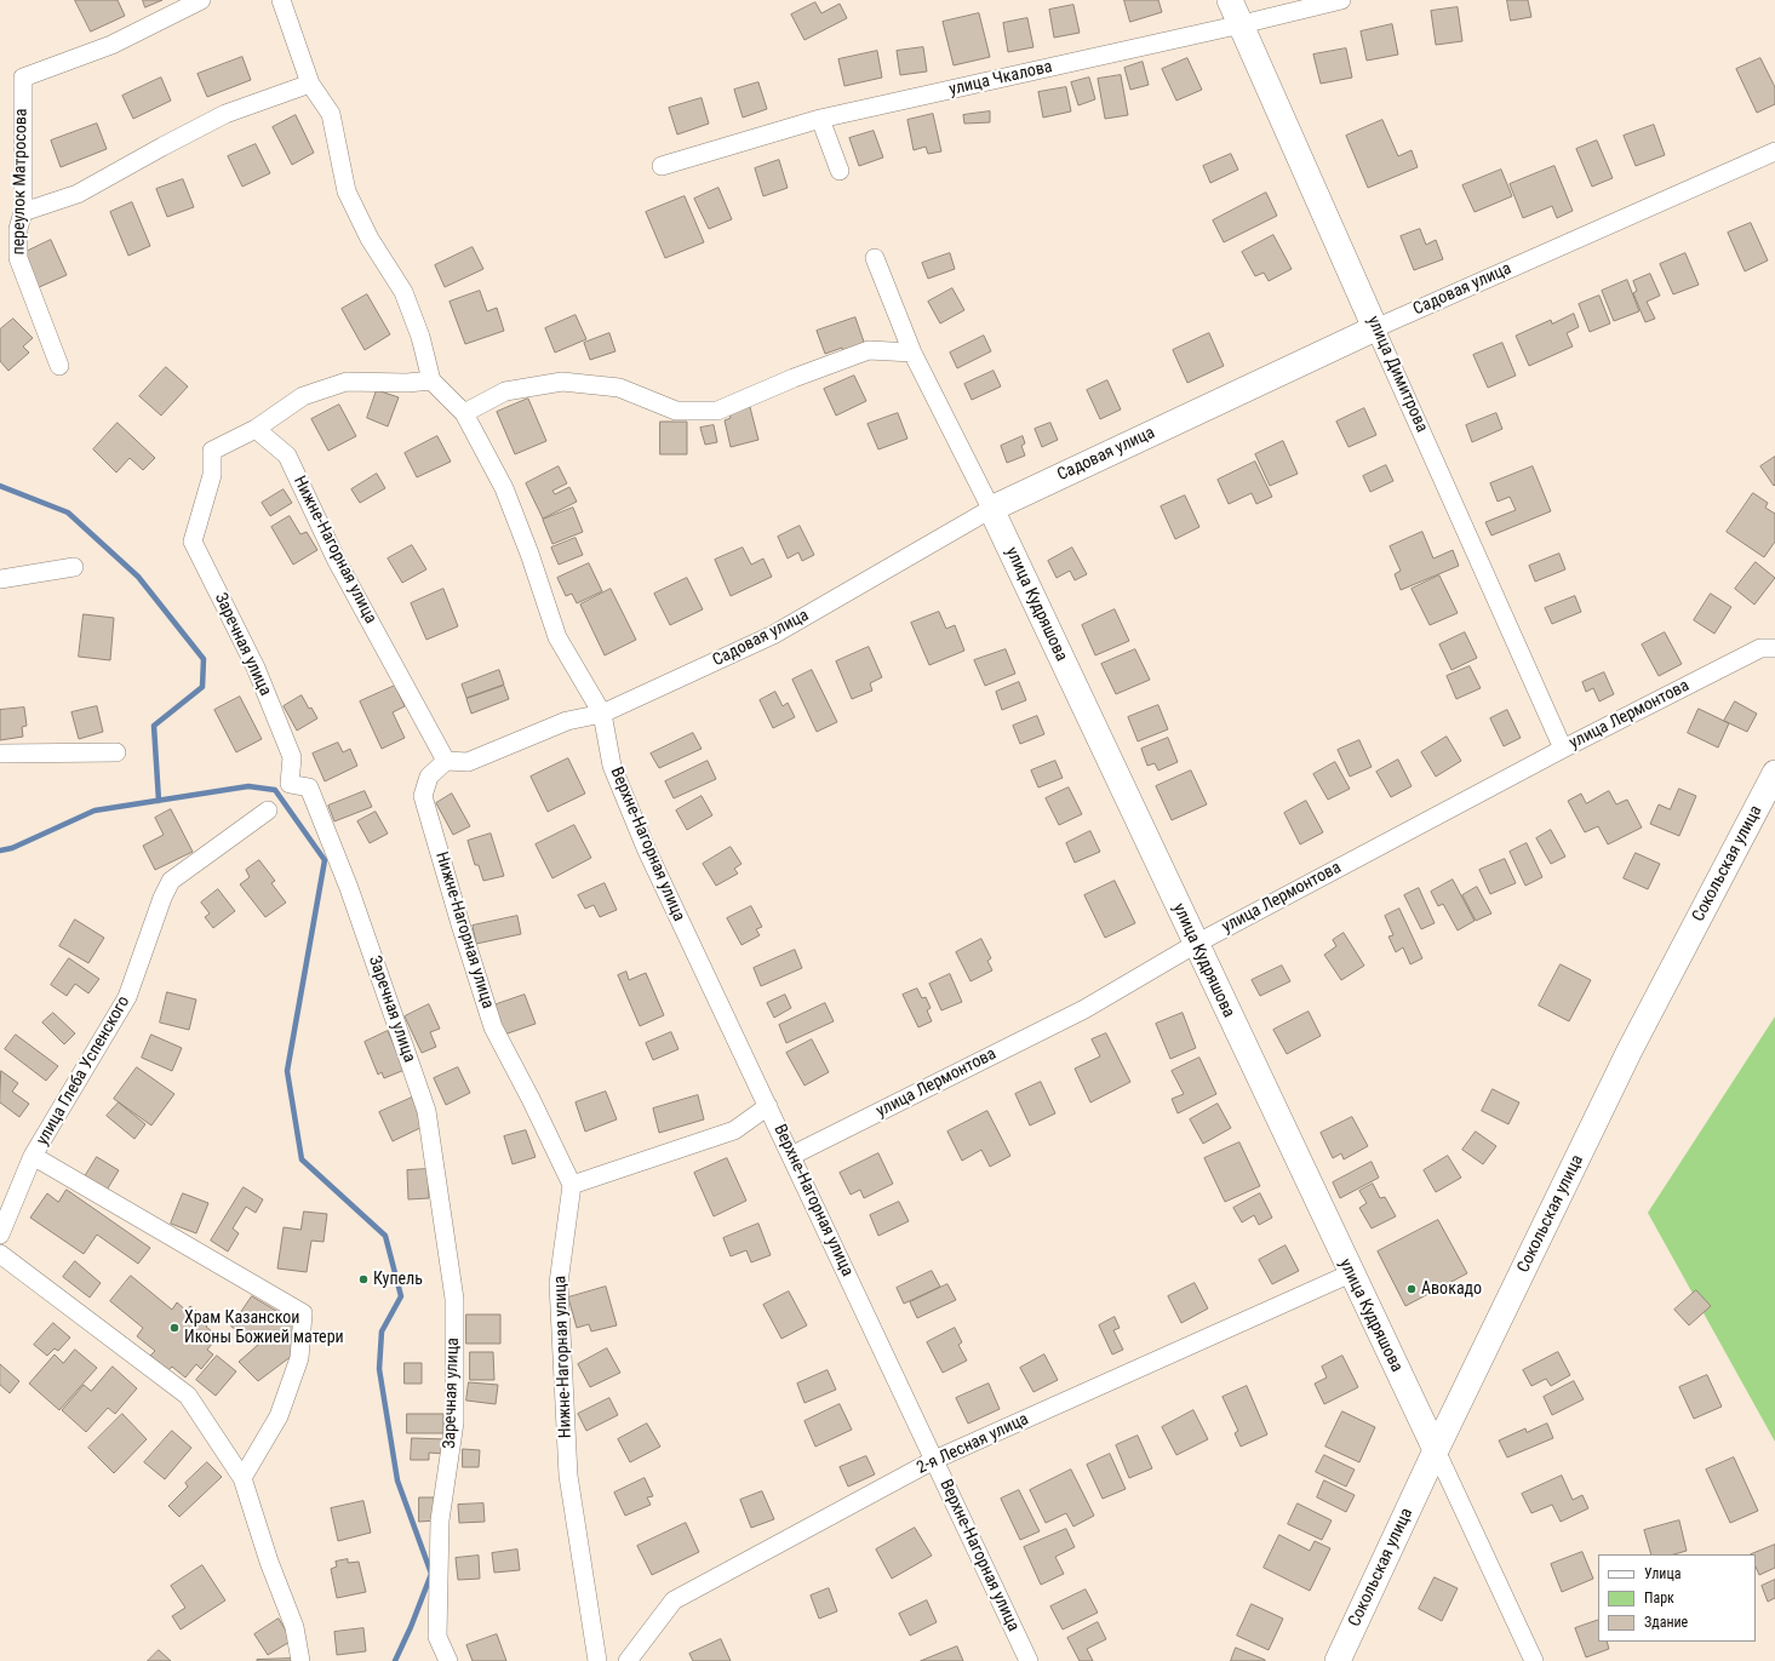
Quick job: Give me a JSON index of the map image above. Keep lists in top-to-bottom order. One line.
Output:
{"streets":{"street":["улица Чкалова","переулок Матросова","Садовая улица","улица Димитрова","Нижне-Нагорная улица","улица Кудряшова","Заречная улица","улица Лермонтова","Верхне-Нагорная улица","Сокольская улица","улица Глеба Успенского","2-я Лесная улица"]},"crossings":[["улица Чкалова","улица Димитрова"],["Садовая улица","улица Димитрова"],["Садовая улица","Нижне-Нагорная улица"],["Садовая улица","улица Кудряшова"],["Садовая улица","Верхне-Нагорная улица"],["улица Димитрова","улица Лермонтова"],["Нижне-Нагорная улица","Заречная улица"],["улица Кудряшова","улица Лермонтова"],["улица Кудряшова","Сокольская улица"],["улица Кудряшова","2-я Лесная улица"],["улица Лермонтова","Верхне-Нагорная улица"],["Верхне-Нагорная улица","2-я Лесная улица"]],"places":["Купель","Авокадо","Храм Казанскои Иконы Божией матери"],"legend":["Улица","Парк","Здание"]}
